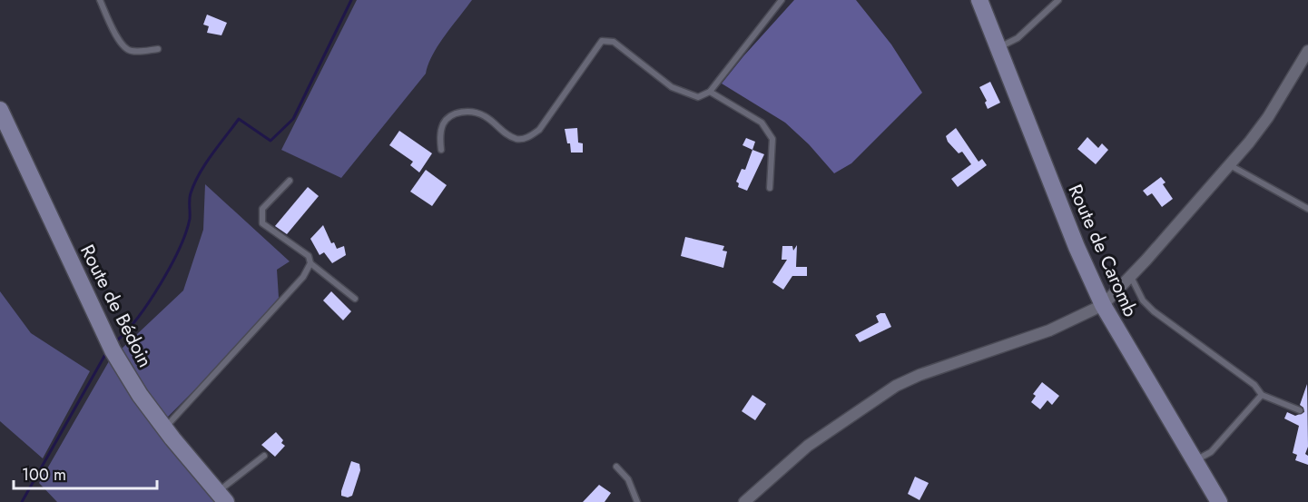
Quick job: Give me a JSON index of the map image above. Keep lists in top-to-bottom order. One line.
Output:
{"streets":{"main road":["Route de Caromb","Route de Bédoin"]},"scale_bar":"100 m"}
